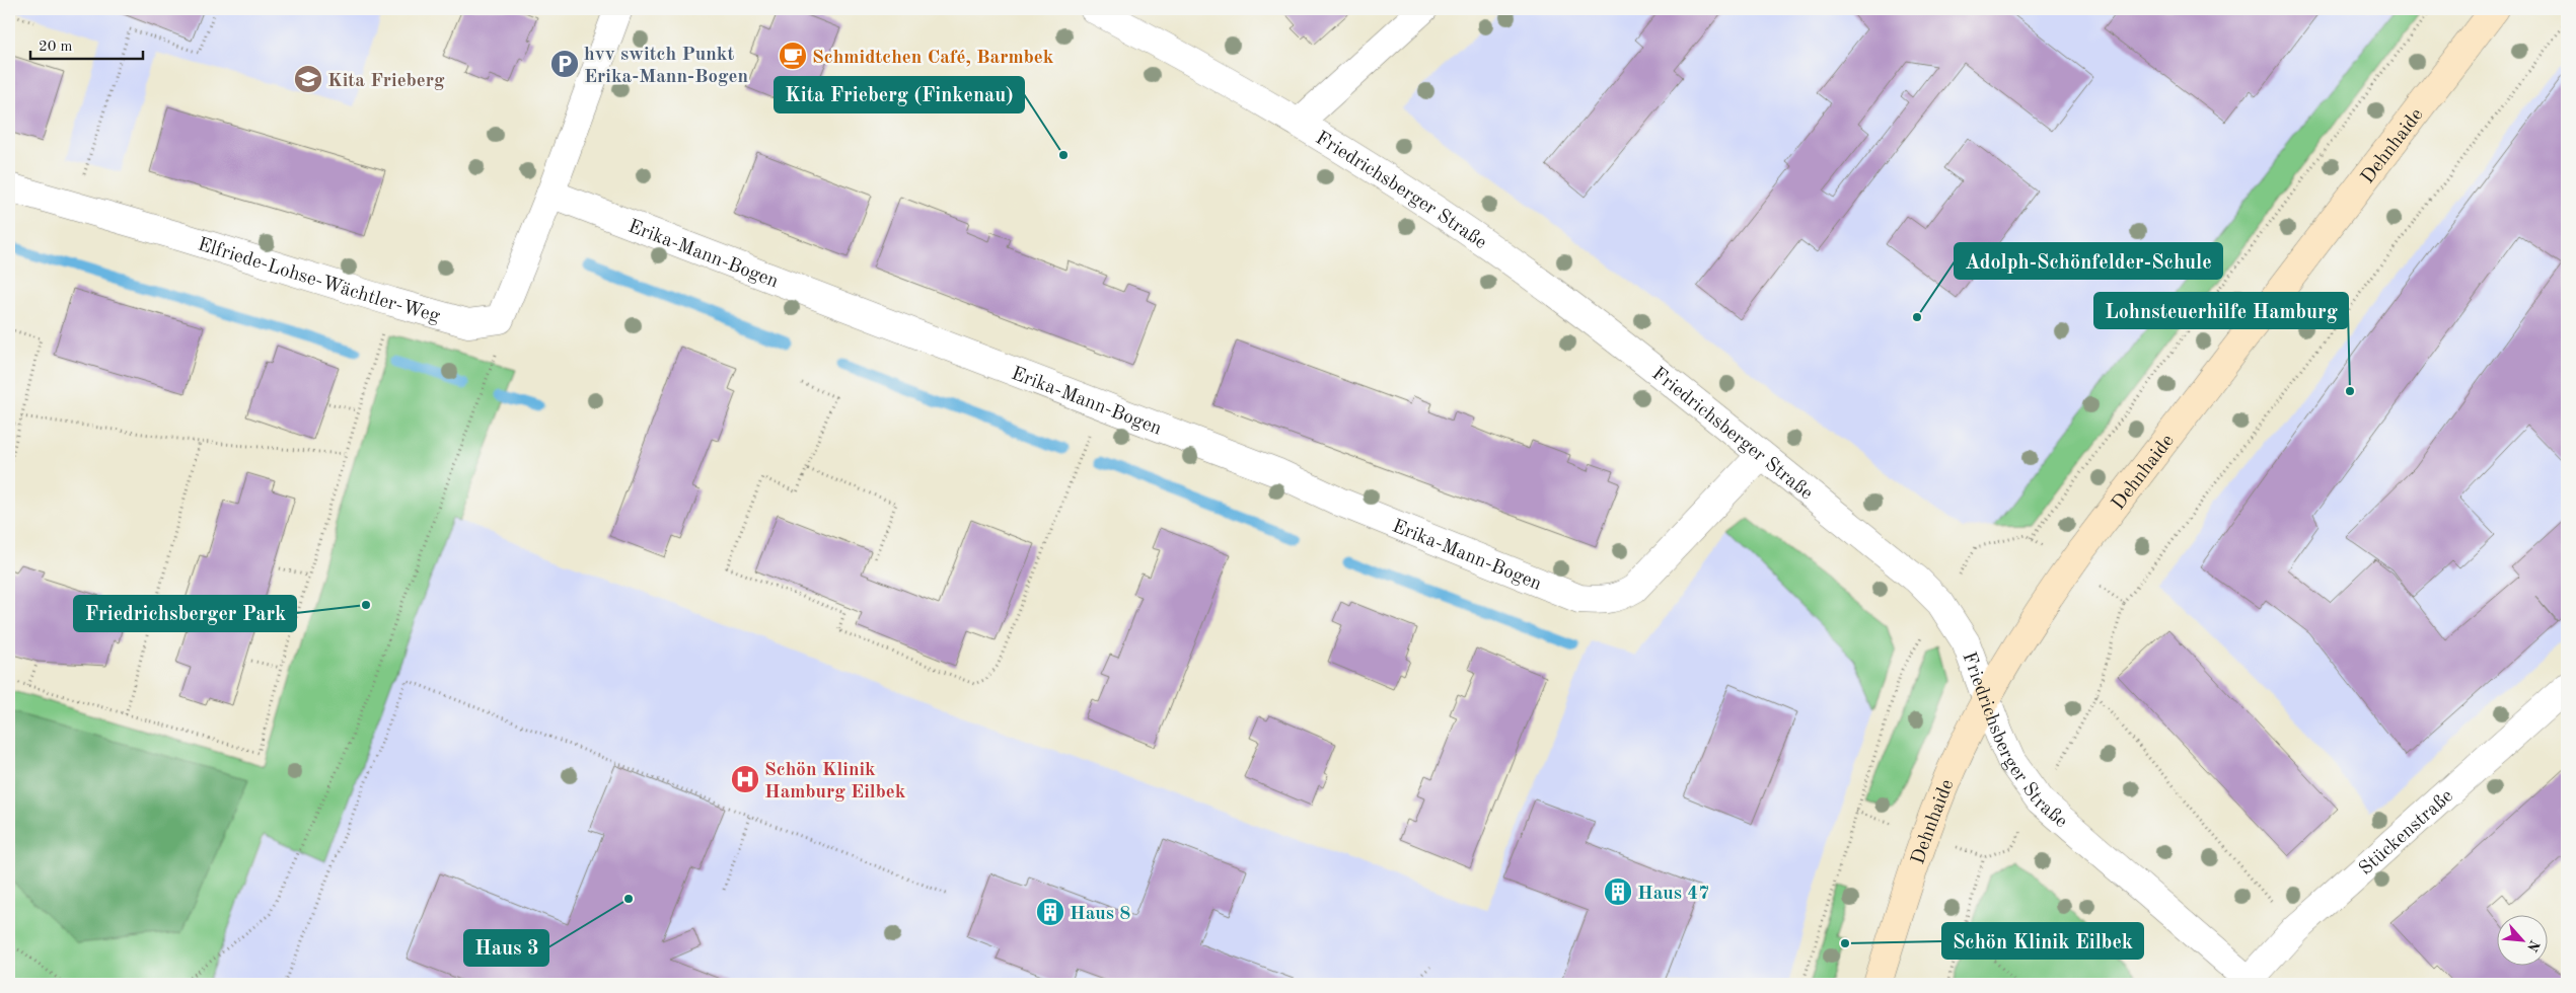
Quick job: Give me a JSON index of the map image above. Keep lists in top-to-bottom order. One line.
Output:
{"streets":{"main road":["Dehnhaide"],"street":["Friedrichsberger Straße","Erika-Mann-Bogen","Elfriede-Lohse-Wächtler-Weg","Stückenstraße"]},"crossings":[["Dehnhaide","Friedrichsberger Straße"],["Friedrichsberger Straße","Erika-Mann-Bogen"],["Friedrichsberger Straße","Stückenstraße"]],"places":{"cafe":["Schmidtchen Café, Barmbek"],"parking":["hvv switch Punkt Erika-Mann-Bogen"],"school or university":["Kita Frieberg"],"other":["Kita Frieberg (Finkenau)","Adolph-Schönfelder-Schule","Lohnsteuerhilfe Hamburg","Friedrichsberger Park","Haus 3","Schön Klinik Eilbek"],"hospital":["Schön Klinik Hamburg Eilbek"],"building":["Haus 47","Haus 8"]},"scale_bar":"20 m","north":"bottom right"}
